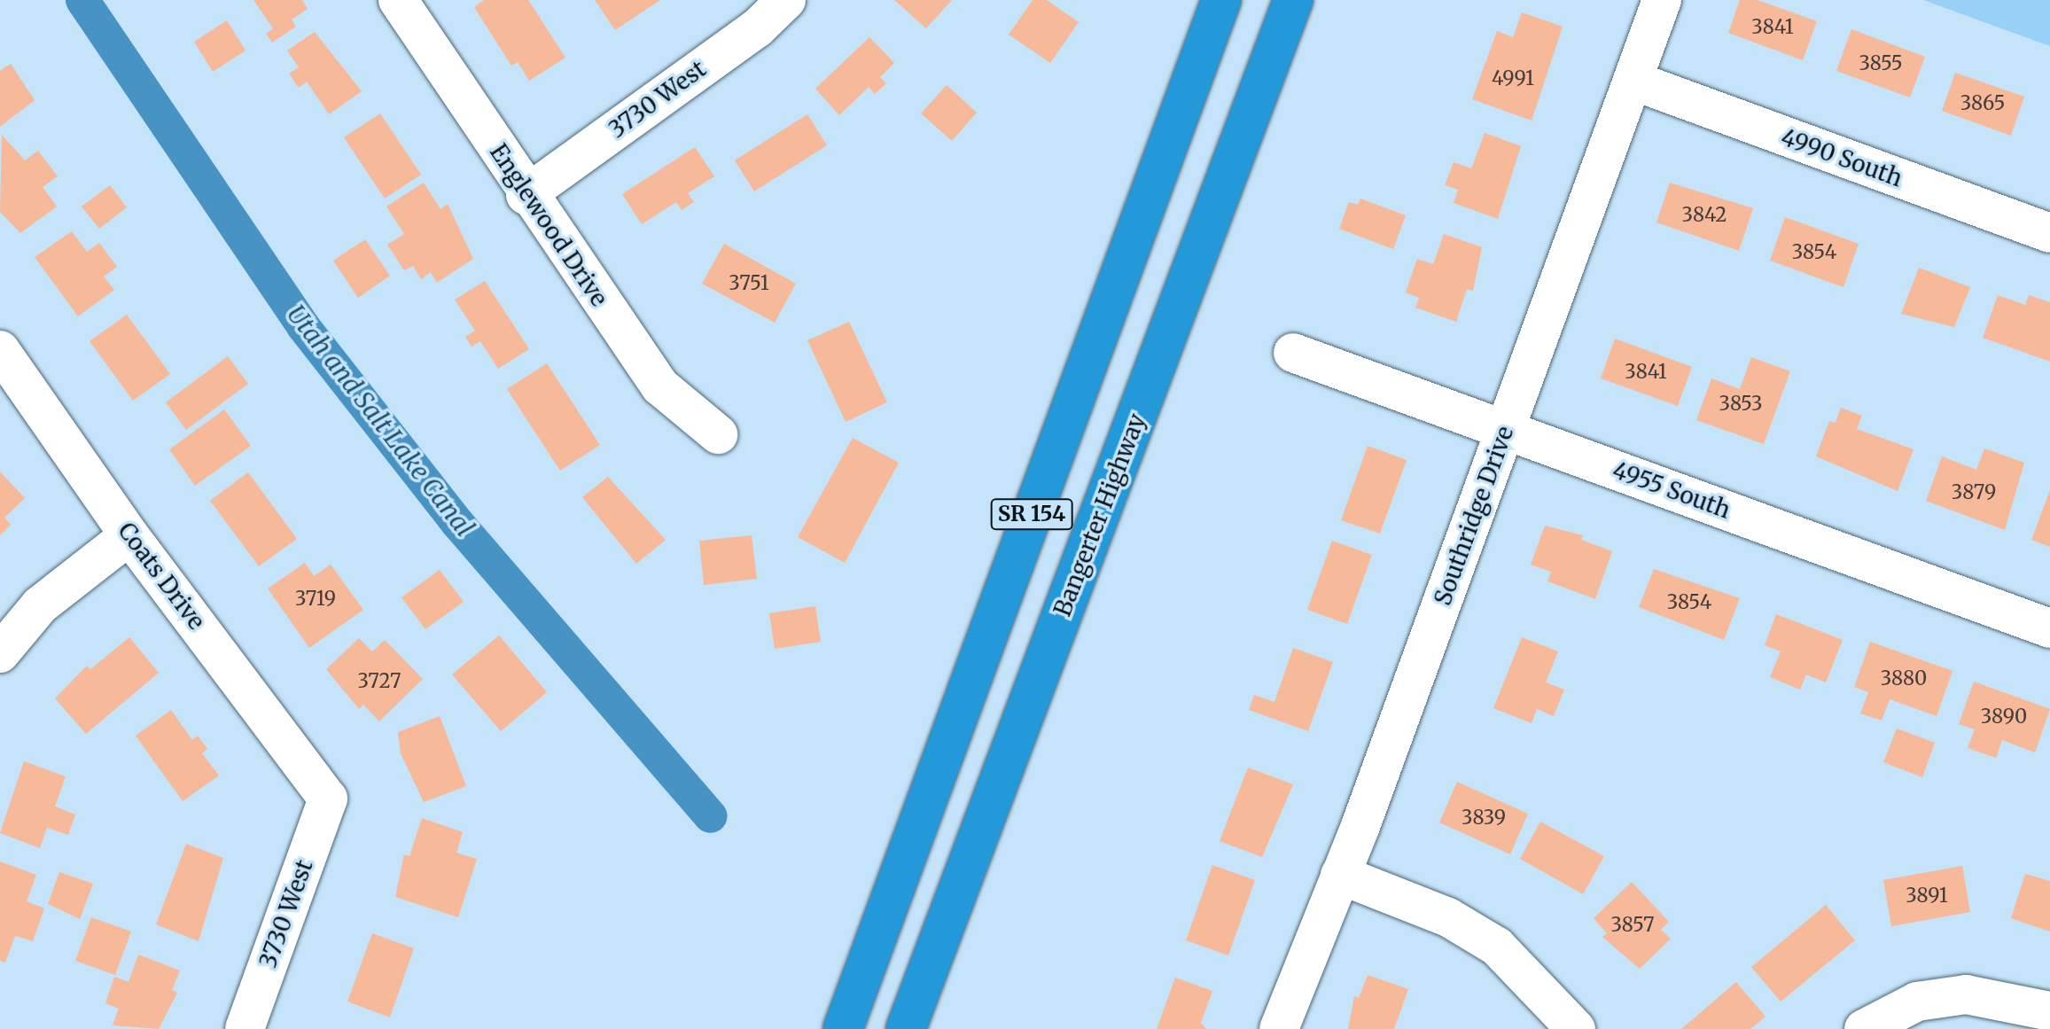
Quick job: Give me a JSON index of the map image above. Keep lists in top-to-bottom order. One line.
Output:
{"streets":{"highway":["SR 154","Bangerter Highway"],"street":["3730 West","4990 South","Englewood Drive","4955 South","Southridge Drive","Coats Drive"]},"crossings":[["3730 West","Englewood Drive"],["3730 West","Coats Drive"],["4990 South","Southridge Drive"],["4955 South","Southridge Drive"]],"water":["Utah and Salt Lake Canal"],"house_numbers":["3841","3855","4991","3865","3842","3854","3751","3841","3853","3879","3719","3854","3880","3727","3890","3839","3891","3857"]}
